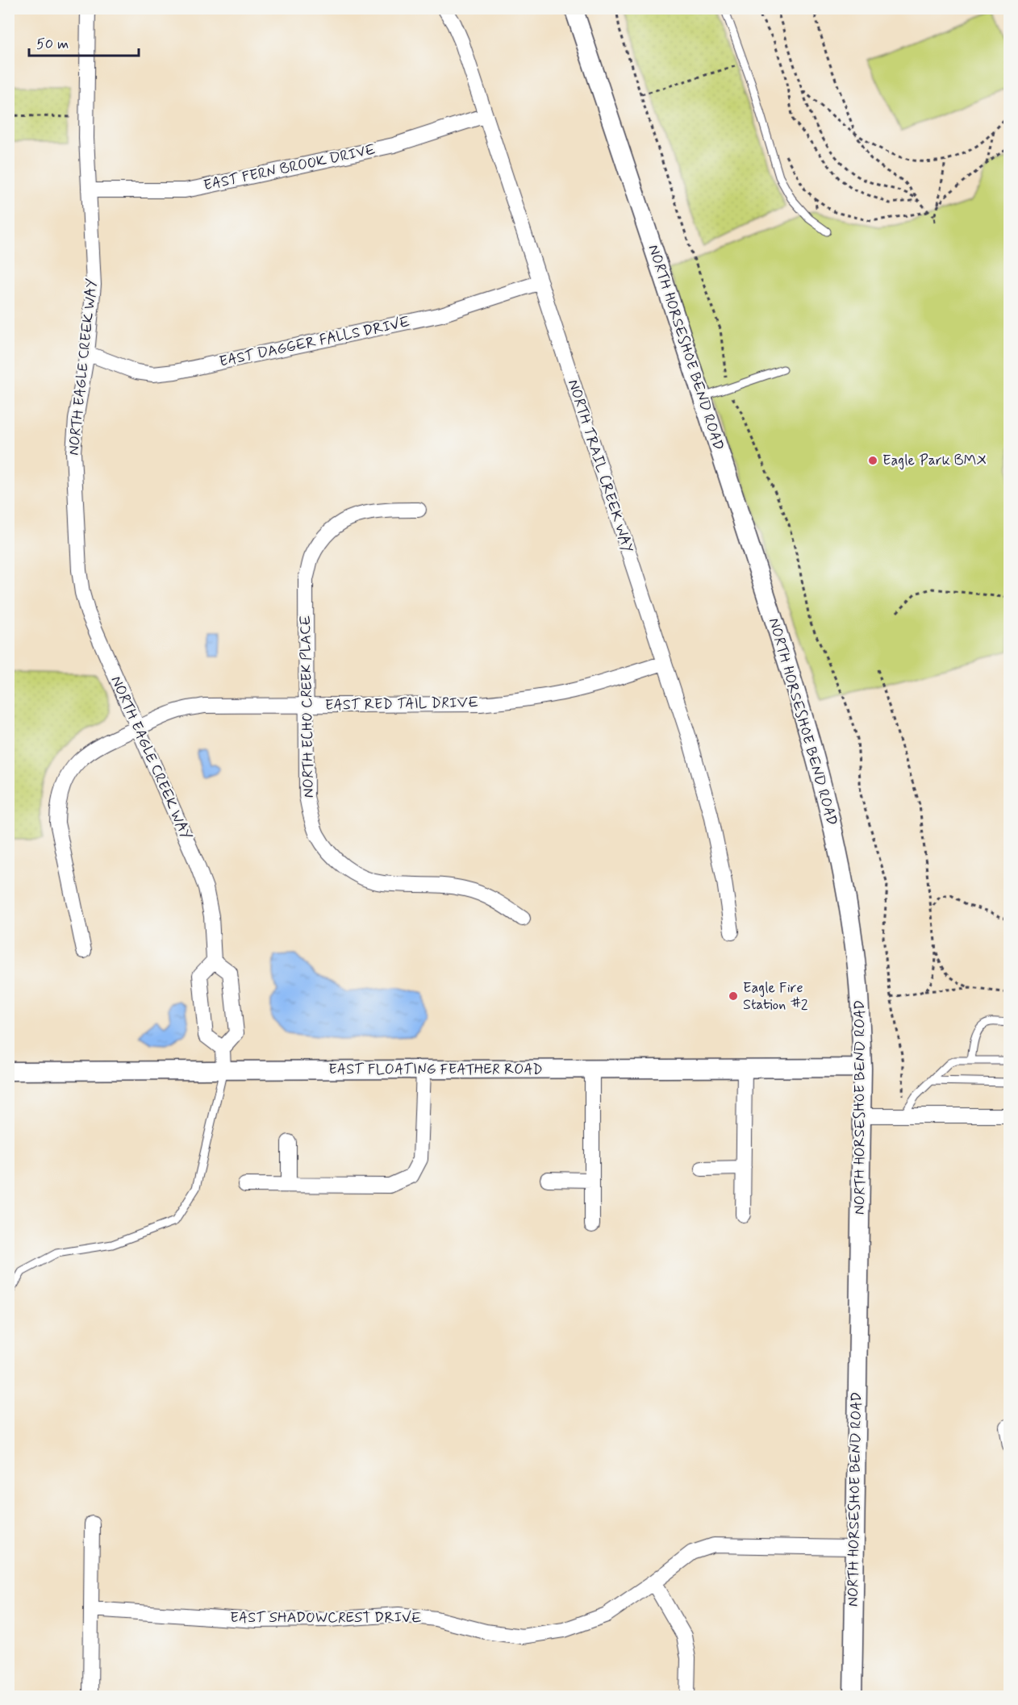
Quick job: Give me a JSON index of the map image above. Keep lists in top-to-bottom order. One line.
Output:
{"streets":{"street":["EAST FERN BROOK DRIVE","EAST DAGGER FALLS DRIVE","NORTH HORSESHOE BEND ROAD","NORTH EAGLE CREEK WAY","NORTH TRAIL CREEK WAY","EAST RED TAIL DRIVE","NORTH ECHO CREEK PLACE","EAST FLOATING FEATHER ROAD","EAST SHADOWCREST DRIVE"]},"crossings":[["EAST FERN BROOK DRIVE","NORTH EAGLE CREEK WAY"],["EAST FERN BROOK DRIVE","NORTH TRAIL CREEK WAY"],["EAST DAGGER FALLS DRIVE","NORTH EAGLE CREEK WAY"],["EAST DAGGER FALLS DRIVE","NORTH TRAIL CREEK WAY"],["NORTH HORSESHOE BEND ROAD","EAST FLOATING FEATHER ROAD"],["NORTH HORSESHOE BEND ROAD","EAST SHADOWCREST DRIVE"],["NORTH EAGLE CREEK WAY","EAST RED TAIL DRIVE"],["NORTH TRAIL CREEK WAY","EAST RED TAIL DRIVE"],["EAST RED TAIL DRIVE","NORTH ECHO CREEK PLACE"]],"places":["Eagle Park BMX","Eagle Fire Station #2"],"scale_bar":"50 m"}
